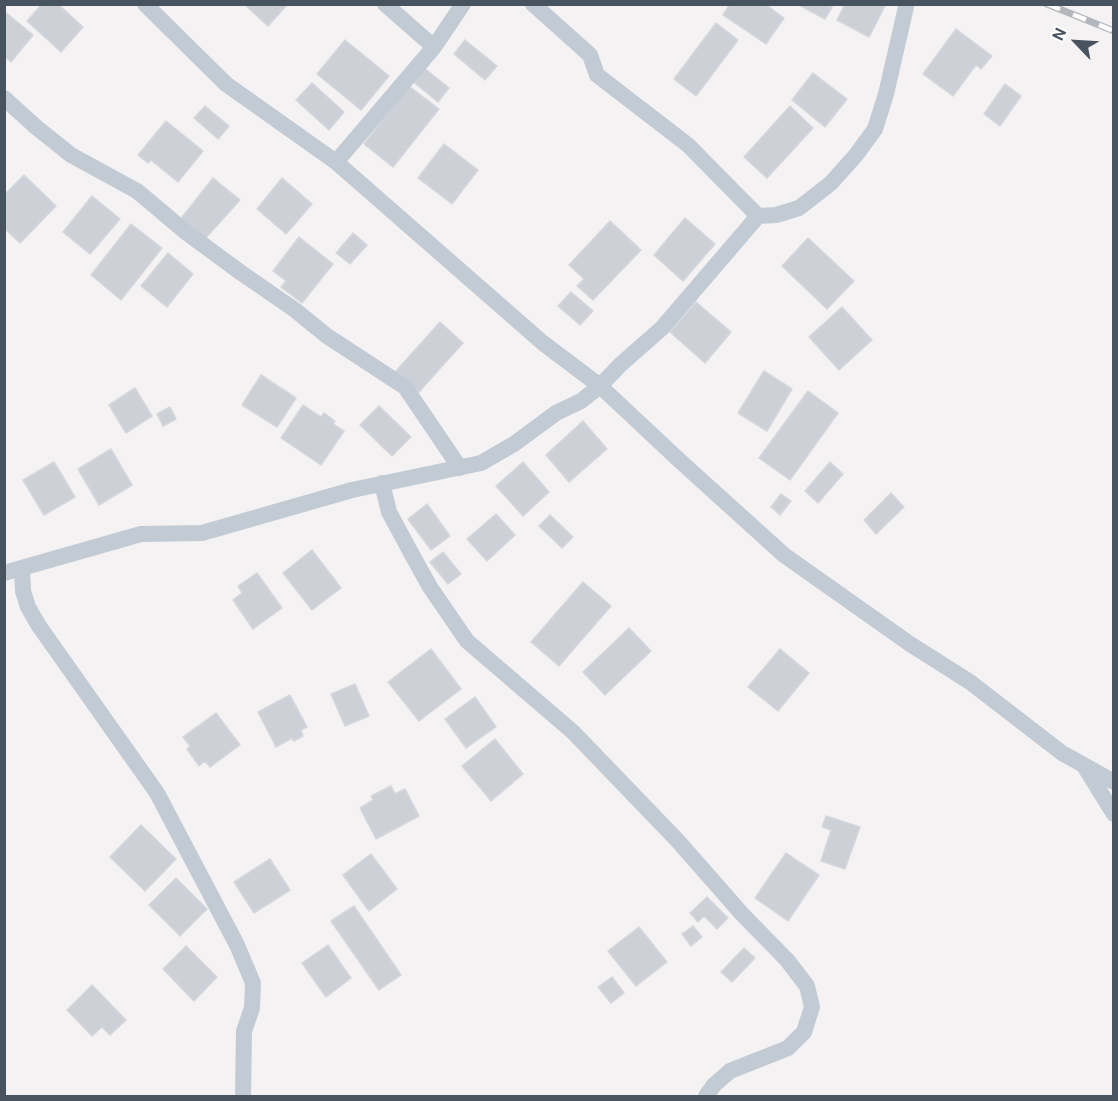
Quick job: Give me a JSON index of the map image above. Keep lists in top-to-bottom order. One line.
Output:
{"north":"top left"}
